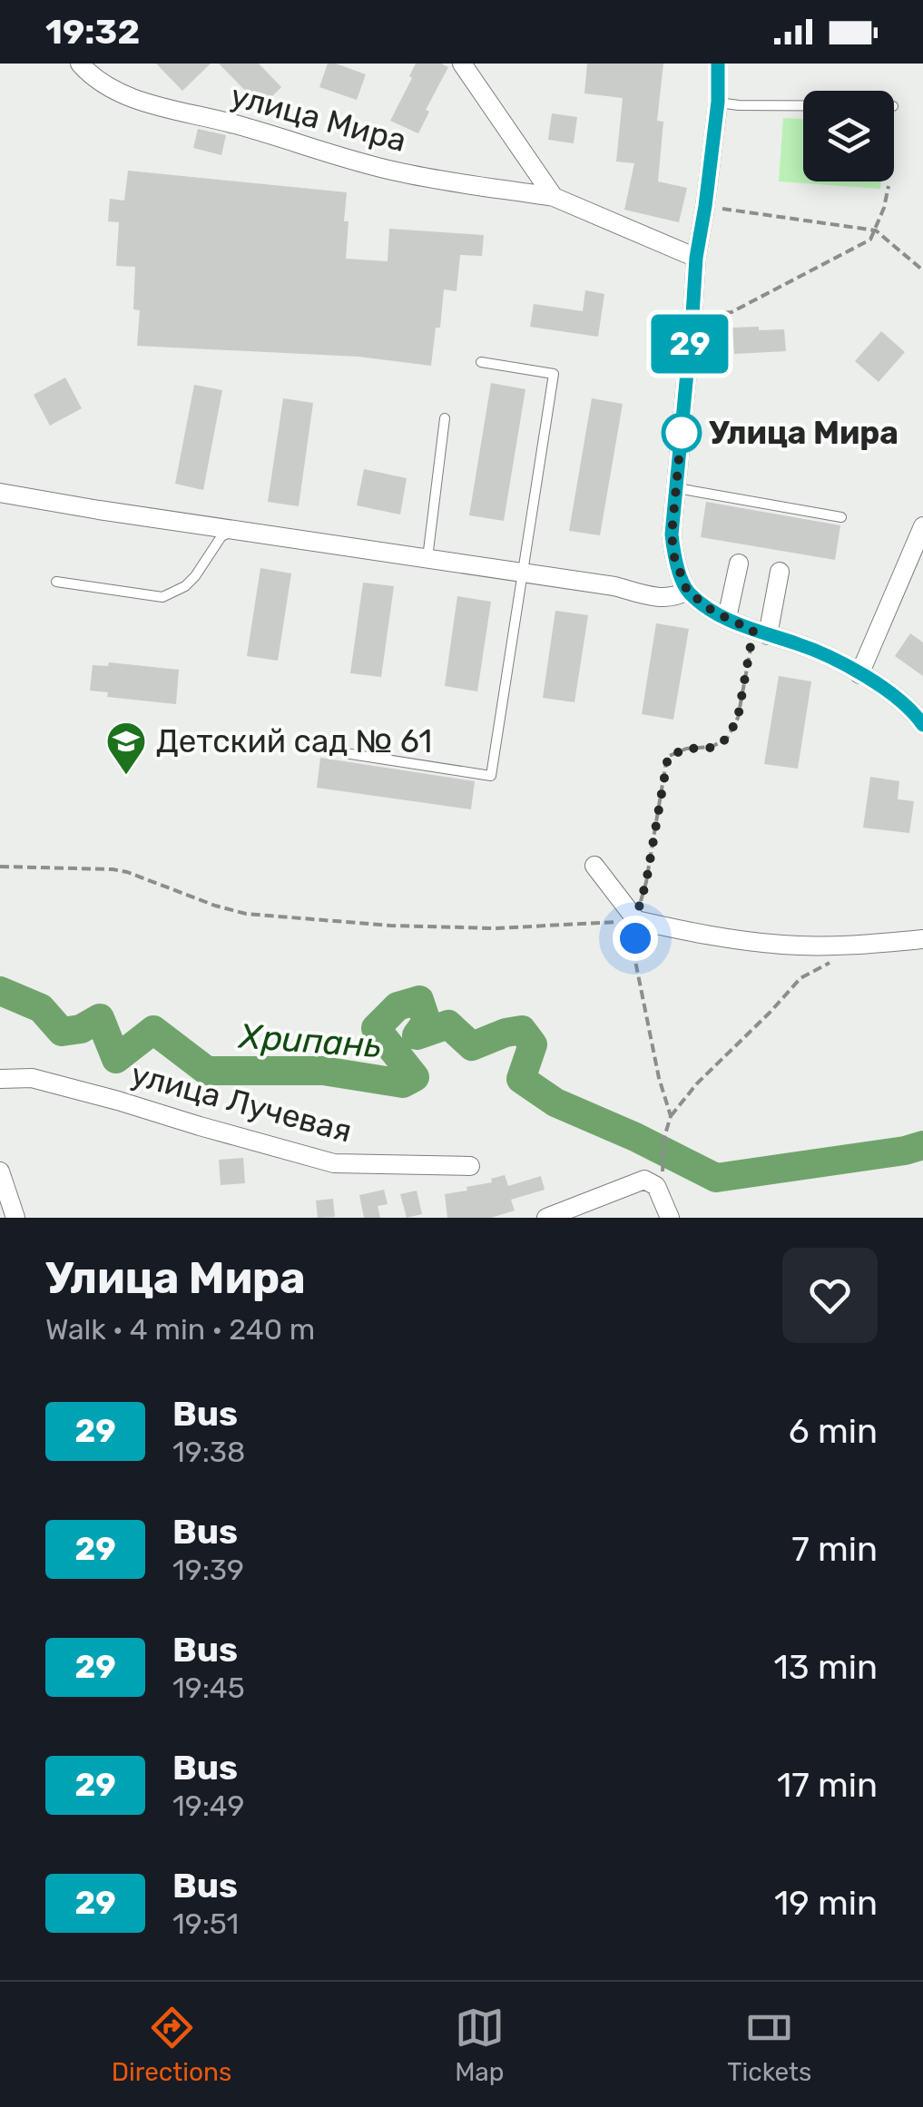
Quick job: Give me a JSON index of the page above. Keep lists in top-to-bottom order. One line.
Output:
{"streets":{"street":["улица Мира","улица Лучевая"]},"water":["Хрипань"],"places":{"other":["Улица Мира"],"school or university":["Детский сад № 61"]},"lines":["bus line 29"],"page":{"status":"19:32","on_map":"29","heading":["Улица Мира","Walk · 4 min · 240 m"],"list":[{"mark":"29","name":"Bus","note":"19:38","value":"6 min"},{"mark":"29","name":"Bus","note":"19:39","value":"7 min"},{"mark":"29","name":"Bus","note":"19:45","value":"13 min"},{"mark":"29","name":"Bus","note":"19:49","value":"17 min"},{"mark":"29","name":"Bus","note":"19:51","value":"19 min"}],"tabs":["Directions","Map","Tickets"]}}
